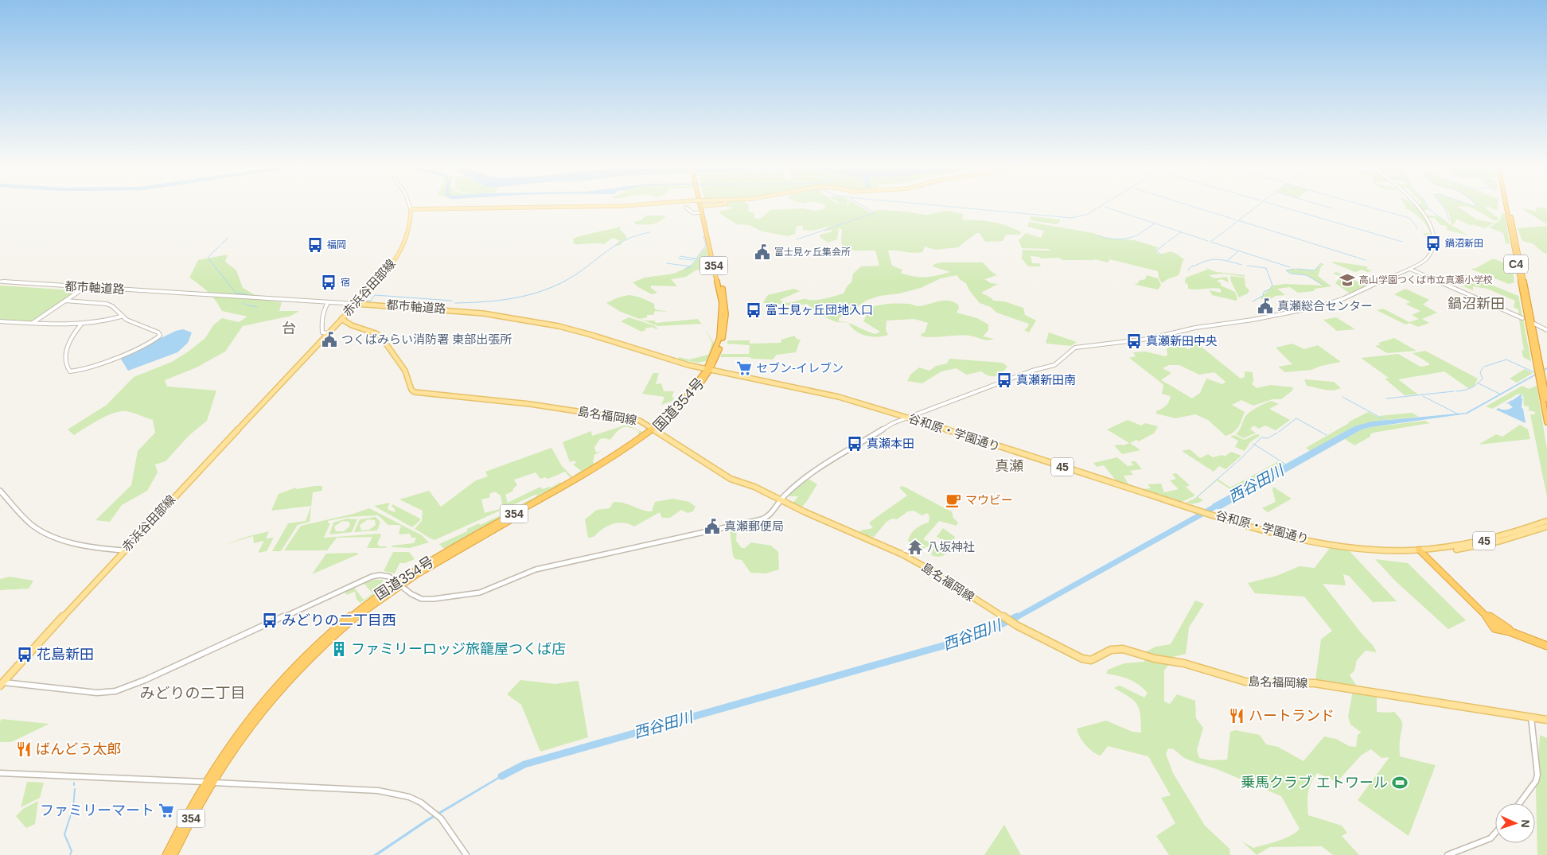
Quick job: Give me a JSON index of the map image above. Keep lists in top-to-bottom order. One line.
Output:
{"streets":{"highway":["C4","354","国道354号"],"main road":["都市軸道路","赤浜谷田部線","島名福岡線","谷和原・学園通り","45"]},"crossings":[["354","都市軸道路"],["354","国道354号"],["354","谷和原・学園通り"],["都市軸道路","赤浜谷田部線"],["都市軸道路","国道354号"],["都市軸道路","谷和原・学園通り"],["赤浜谷田部線","島名福岡線"],["国道354号","島名福岡線"],["国道354号","谷和原・学園通り"]],"districts":["鍋沼新田","台","真瀬","みどりの二丁目"],"water":["西谷田川"],"places":{"bus stop":["鍋沼新田","福岡","宿","富士見ヶ丘団地入口","真瀬新田中央","真瀬新田南","真瀬本田","みどりの二丁目西","花島新田"],"public building":["富士見ヶ丘集会所","真瀬総合センター","つくばみらい消防署 東部出張所","真瀬郵便局"],"school or university":["高山学園つくば市立真瀬小学校"],"supermarket":["セブン-イレブン","ファミリーマート"],"cafe":["マウビー"],"temple":["八坂神社"],"building":["ファミリーロッジ旅籠屋つくば店"],"restaurant":["ハートランド","ばんどう太郎"],"sports":["乗馬クラブ エトワール"]},"north":"right"}
